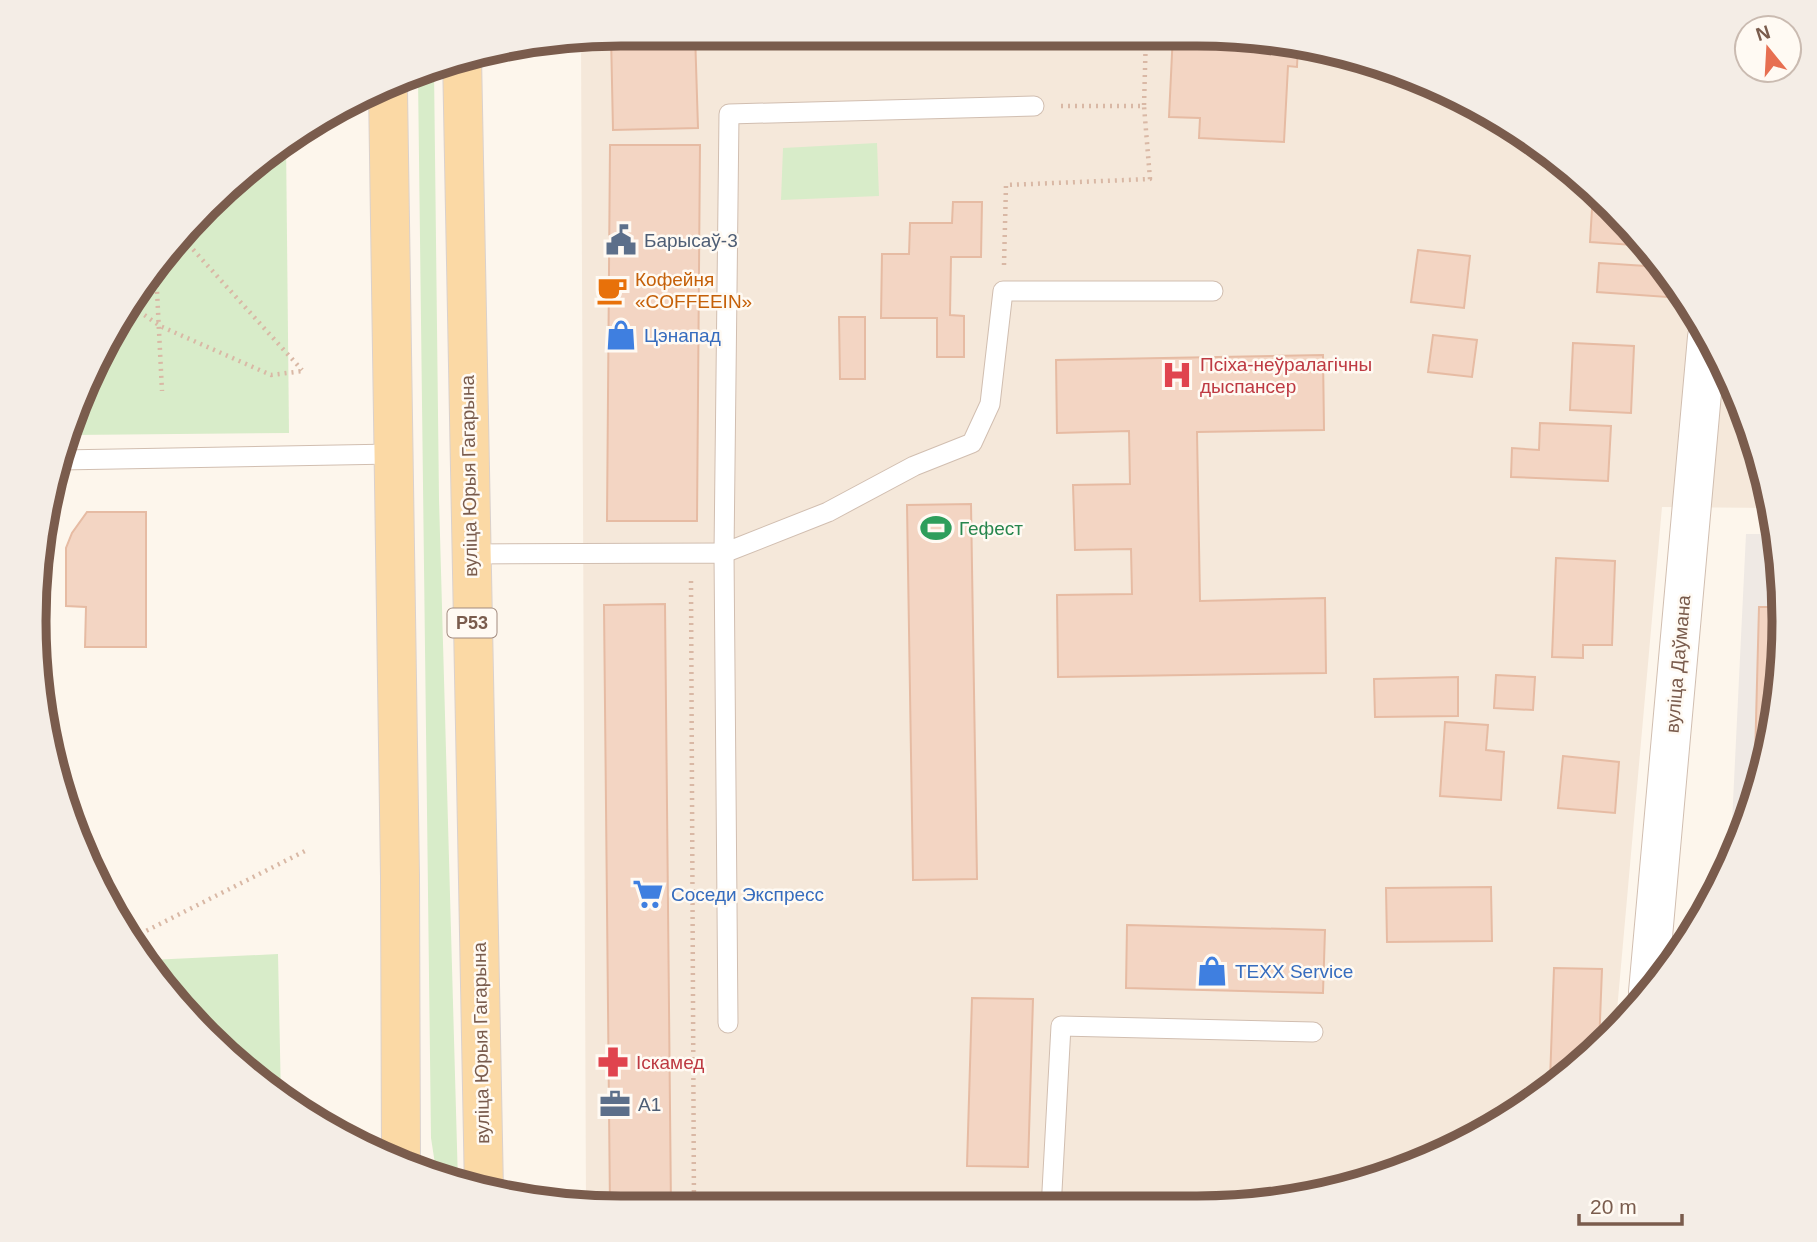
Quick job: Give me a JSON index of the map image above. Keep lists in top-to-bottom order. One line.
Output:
{"streets":{"main road":["вуліца Юрыя Гагарына","Р53"],"street":["вуліца Даўмана"]},"places":{"public building":["Барысаў-3"],"cafe":["Кофейня «COFFEEIN»"],"shop":["Цэнапад","TEXX Service"],"hospital":["Псіха-неўралагічны дыспансер"],"sports":["Гефест"],"supermarket":["Соседи Экспресс"],"pharmacy":["Іскамед"],"office":["A1"]},"scale_bar":"20 m","north":"top"}
